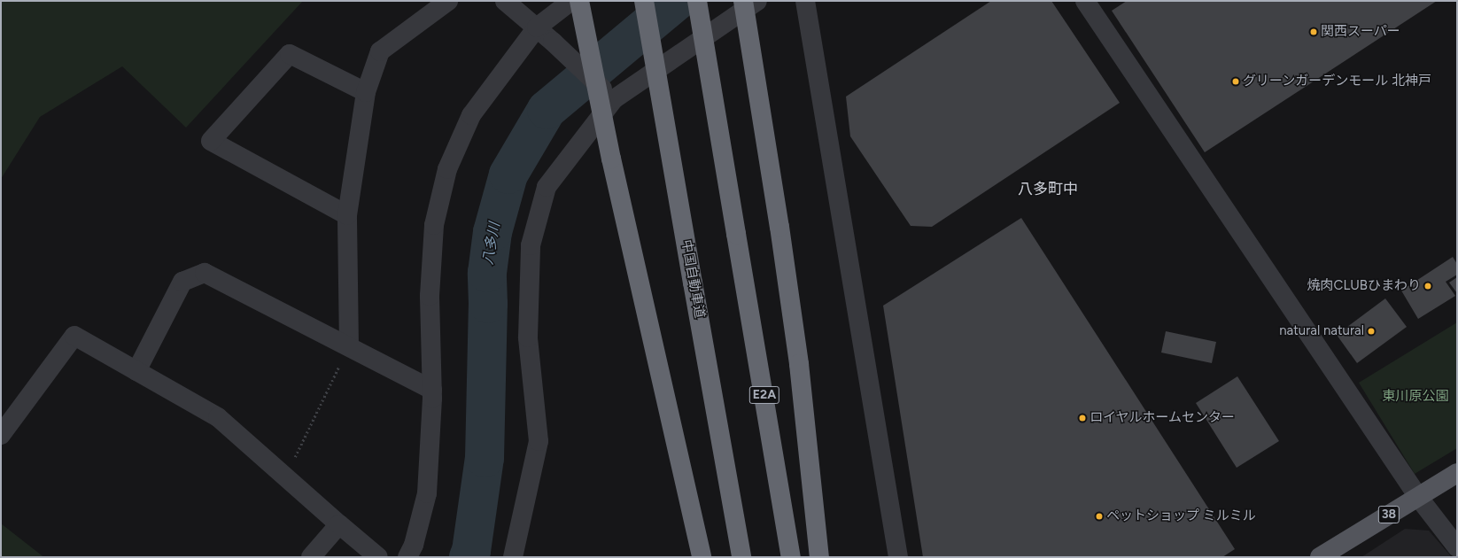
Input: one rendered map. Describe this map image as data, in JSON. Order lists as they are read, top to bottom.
{
  "streets": {
    "highway": ["中国自動車道", "E2A"],
    "main road": ["38"]
  },
  "districts": ["八多町中"],
  "water": ["八多川"],
  "parks": ["東川原公園"],
  "places": [
    "関西スーパー",
    "グリーンガーデンモール 北神戸",
    "焼肉CLUBひまわり",
    "natural natural",
    "ロイヤルホームセンター",
    "ペットショップ ミルミル"
  ]
}
